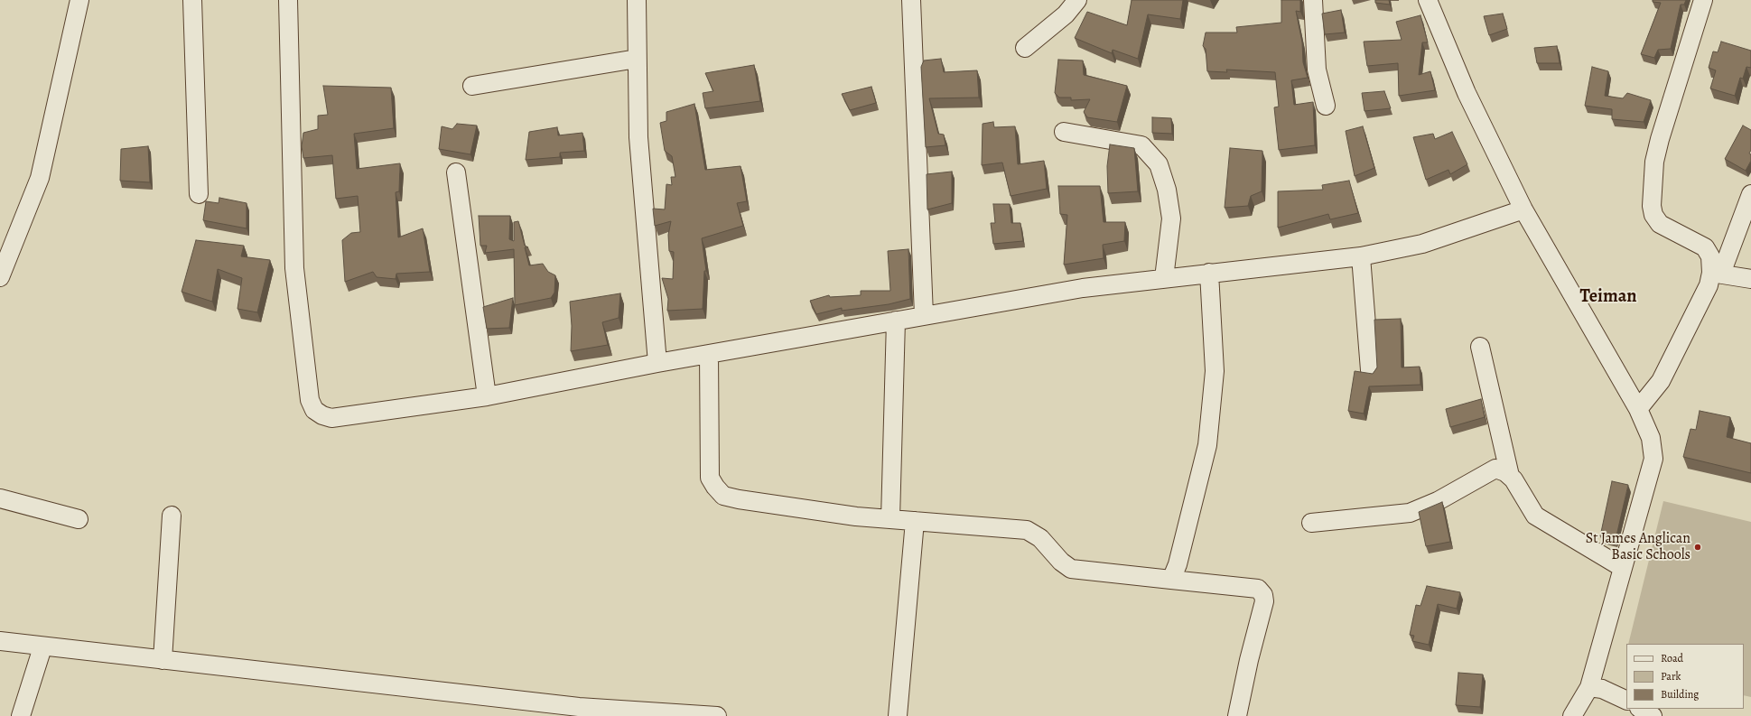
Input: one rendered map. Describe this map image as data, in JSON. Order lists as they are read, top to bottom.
{
  "districts": ["Teiman"],
  "places": ["St James Anglican Basic Schools"],
  "legend": ["Road", "Park", "Building"]
}
